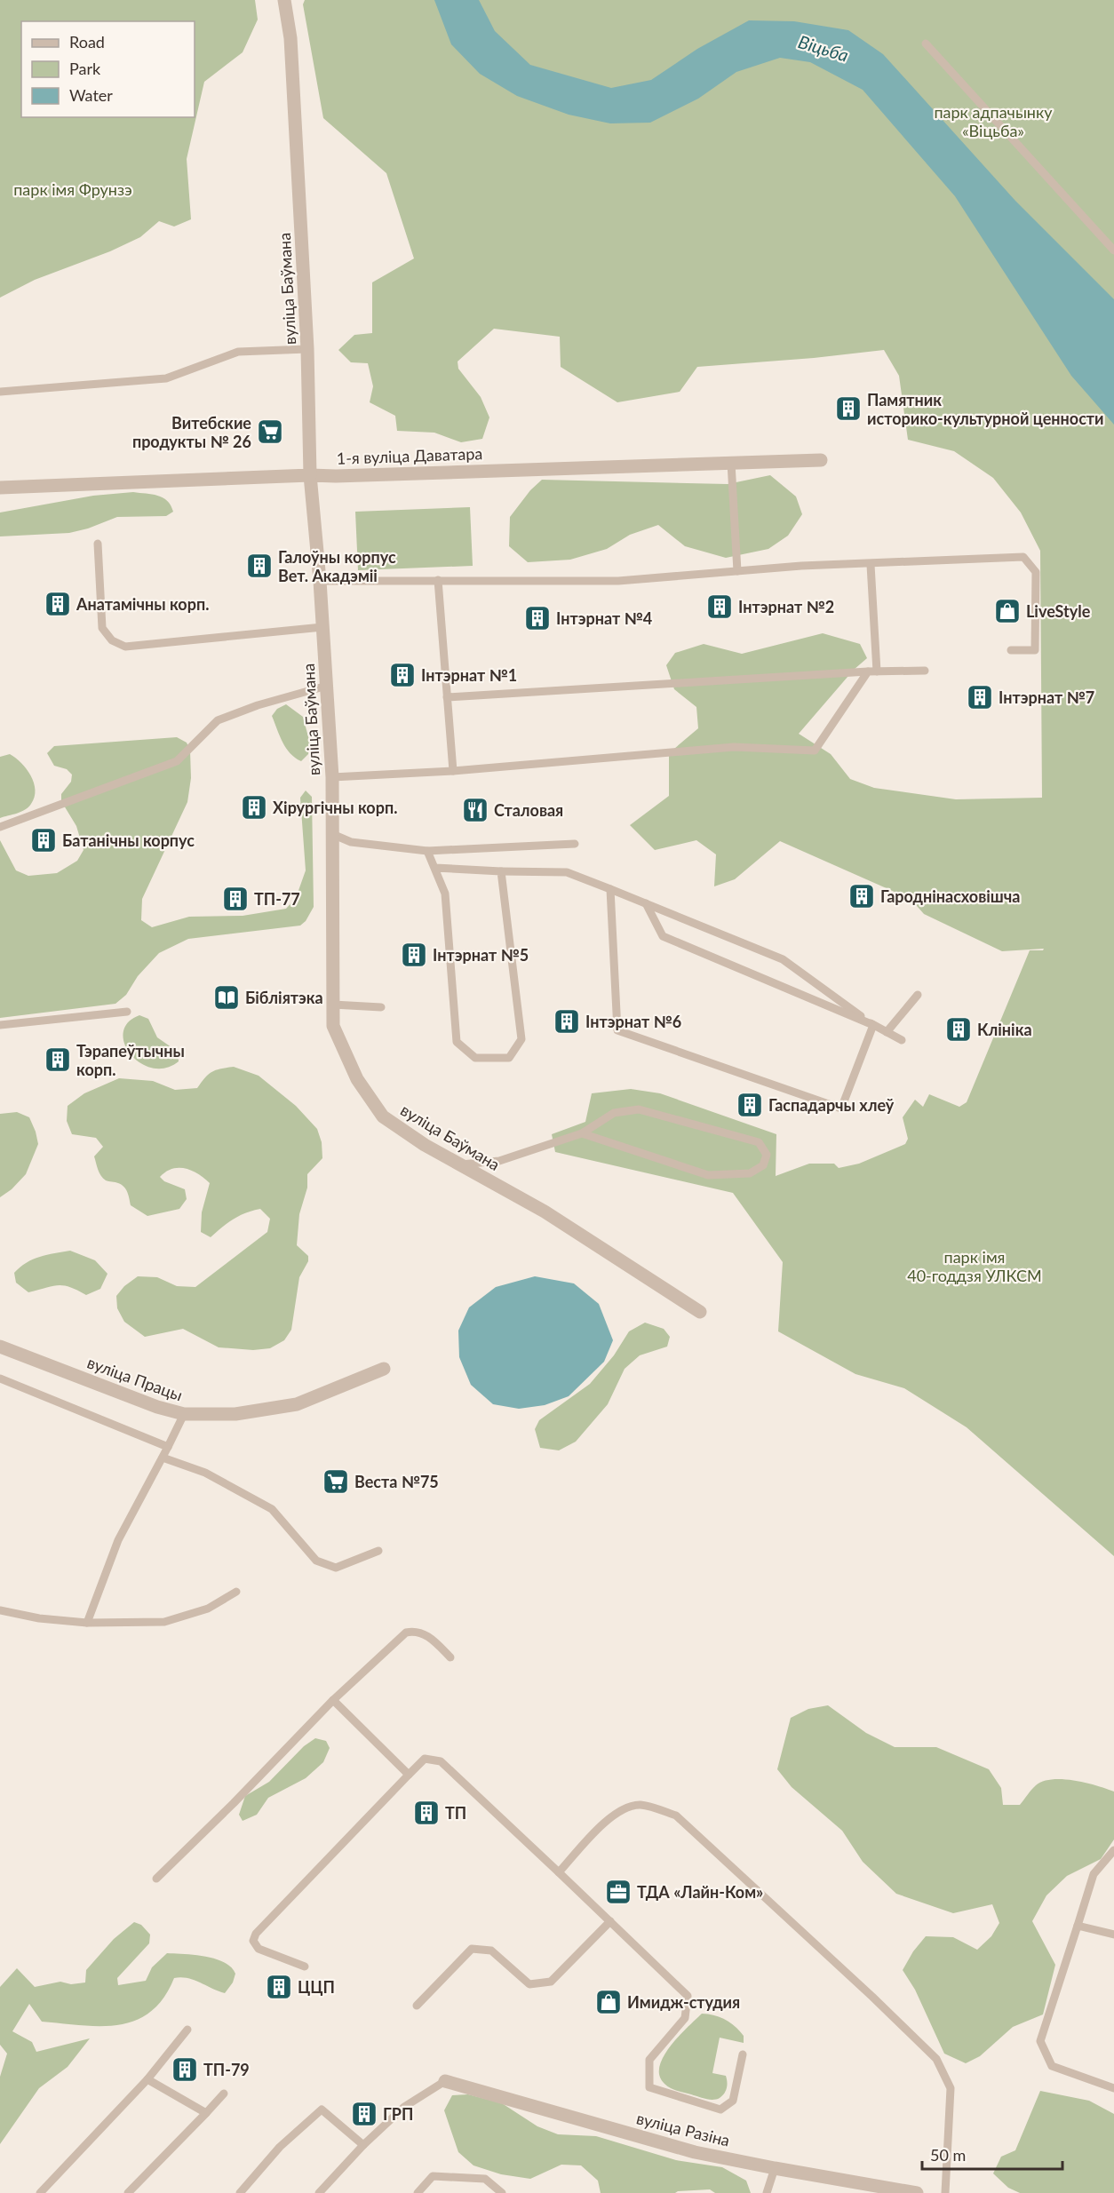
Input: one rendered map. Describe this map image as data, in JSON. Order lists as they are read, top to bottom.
{
  "streets": {
    "street": [
      "вуліца Баўмана",
      "1-я вуліца Даватара",
      "вуліца Працы",
      "вуліца Разіна"
    ]
  },
  "crossings": [
    ["вуліца Баўмана", "1-я вуліца Даватара"]
  ],
  "water": ["Віцьба"],
  "parks": ["парк адпачынку «Віцьба»", "парк імя Фрунзэ", "парк імя 40-годдзя УЛКСМ"],
  "places": {
    "building": [
      "Памятник историко-культурной ценности",
      "Галоўны корпус Вет. Акадэміі",
      "Анатамічны корп.",
      "Інтэрнат №2",
      "Інтэрнат №4",
      "Інтэрнат №1",
      "Інтэрнат №7",
      "Хірургічны корп.",
      "Батанічны корпус",
      "Гароднінасховішча",
      "ТП-77",
      "Інтэрнат №5",
      "Інтэрнат №6",
      "Клініка",
      "Тэрапеўтычны корп.",
      "Гаспадарчы хлеў",
      "ТП",
      "ЦЦП",
      "ТП-79",
      "ГРП"
    ],
    "supermarket": ["Витебские продукты № 26", "Веста №75"],
    "shop": ["LiveStyle", "Имидж-студия"],
    "restaurant": ["Сталовая"],
    "library": ["Бібліятэка"],
    "office": ["ТДА «Лайн-Ком»"]
  },
  "legend": ["Road", "Park", "Water"],
  "scale_bar": "50 m"
}
